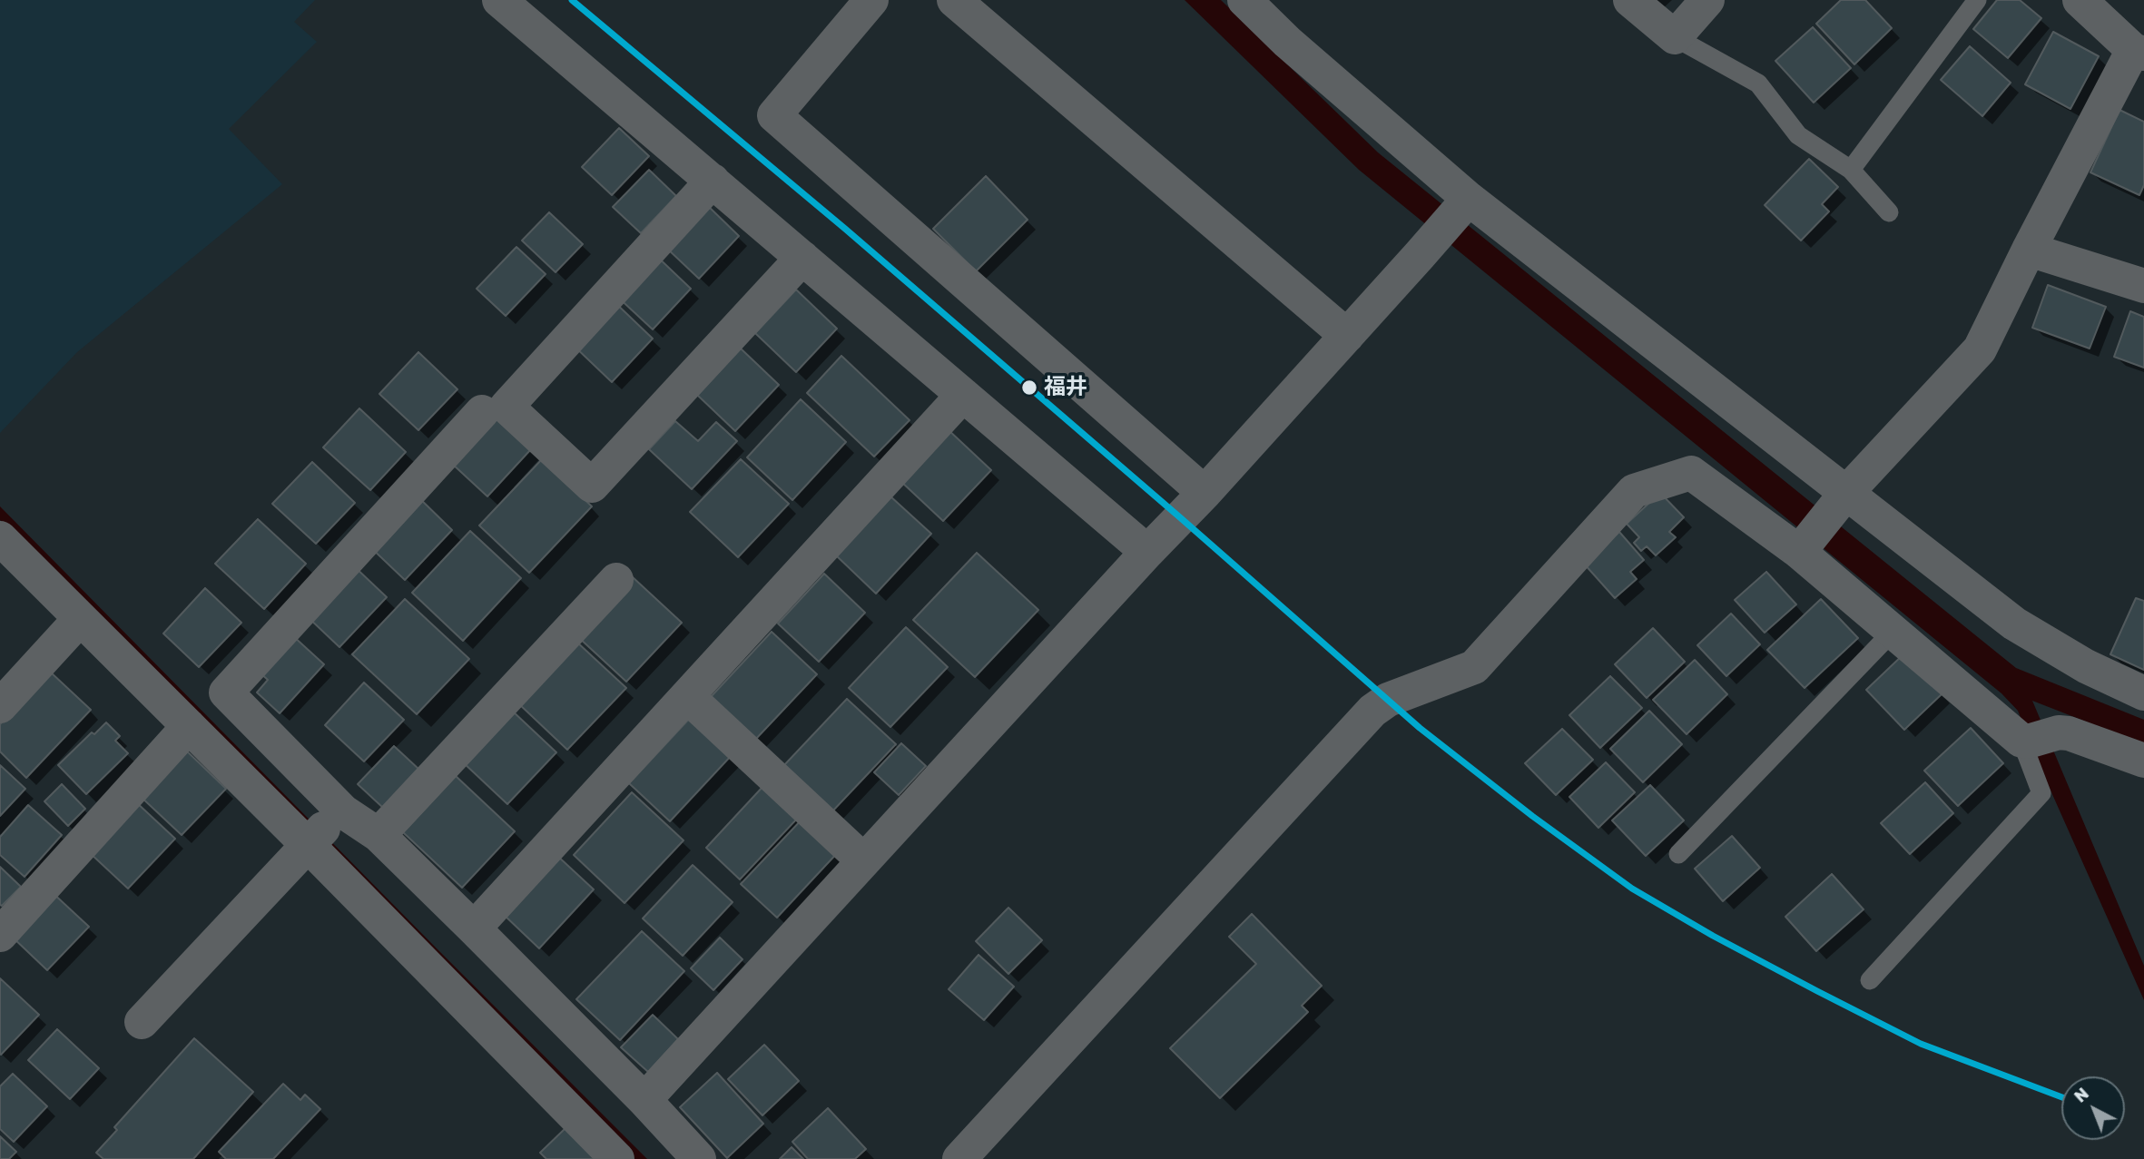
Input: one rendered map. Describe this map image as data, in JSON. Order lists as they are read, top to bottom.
{
  "places": ["福井"],
  "north": "top left"
}
